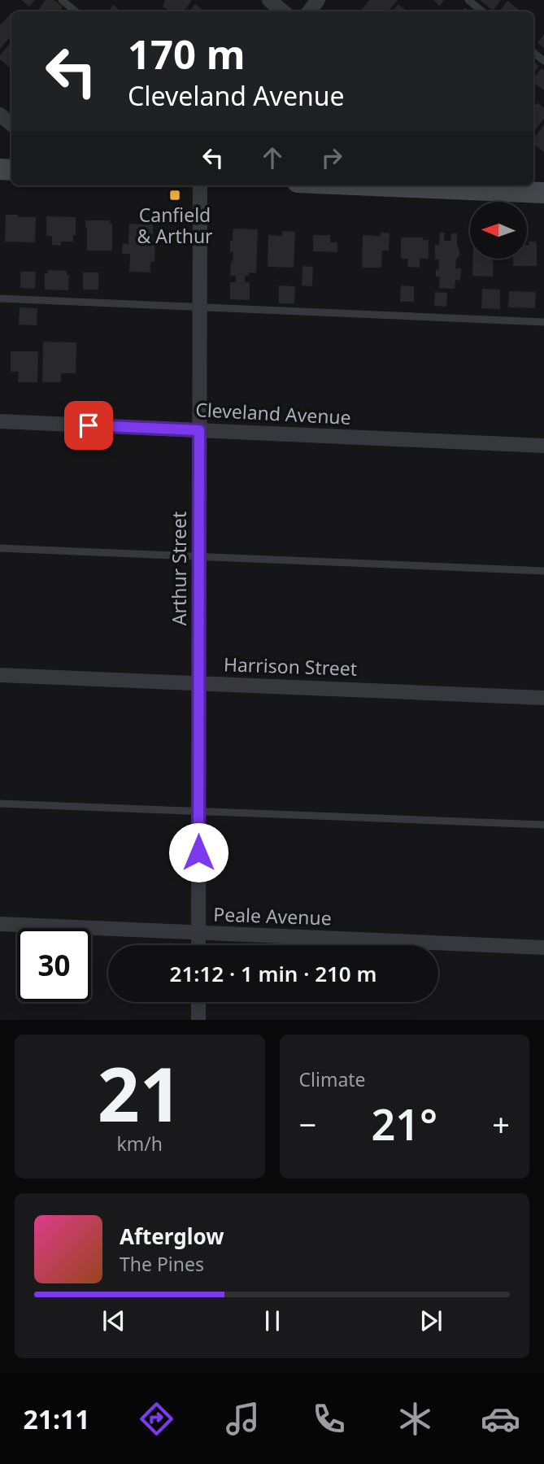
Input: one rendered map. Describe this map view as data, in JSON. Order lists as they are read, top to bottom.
{
  "streets": {
    "street": [
      "Cleveland Avenue",
      "Arthur Street",
      "Harrison Street",
      "Peale Avenue"
    ]
  },
  "crossings": [
    ["Cleveland Avenue", "Arthur Street"],
    ["Arthur Street", "Harrison Street"],
    ["Arthur Street", "Peale Avenue"]
  ],
  "places": {
    "transit": ["Canfield & Arthur"]
  },
  "north": "left",
  "page": {
    "turn": ["170 m", "Cleveland Avenue"],
    "limit": "30",
    "trip": "21:12 · 1 min · 210 m",
    "tile": [
      ["21", "km/h"],
      "Climate"
    ],
    "heat": ["−", "21°", "+"],
    "song": ["Afterglow", "The Pines"],
    "tabs": "21:11"
  }
}
